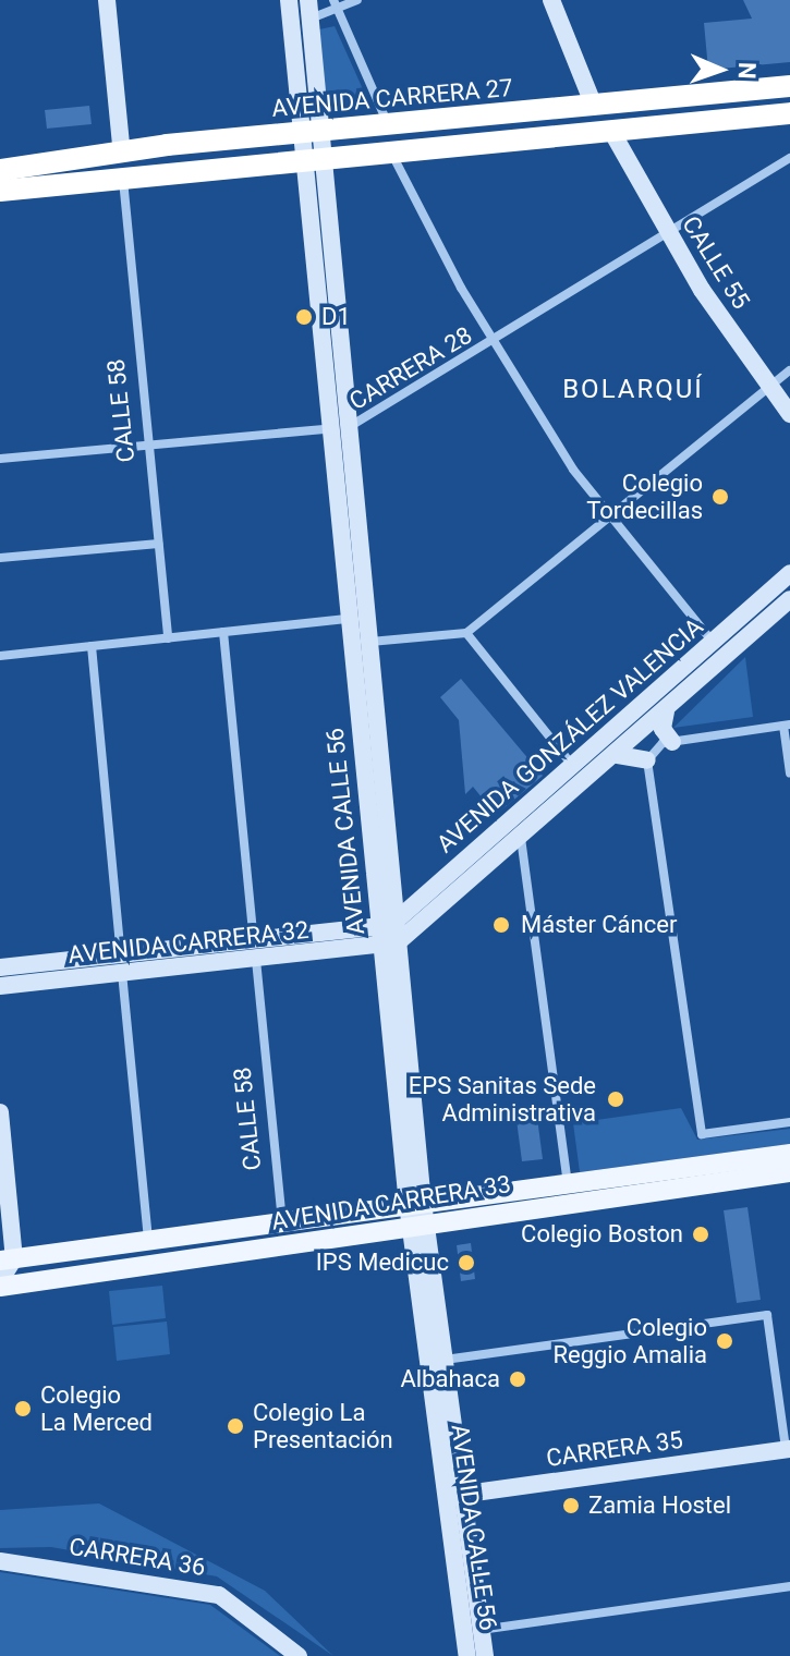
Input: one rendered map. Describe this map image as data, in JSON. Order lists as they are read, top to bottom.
{
  "streets": {
    "highway": ["AVENIDA CARRERA 27"],
    "main road": ["AVENIDA CARRERA 33"],
    "street": [
      "CALLE 55",
      "CARRERA 28",
      "CALLE 58",
      "AVENIDA GONZÁLEZ VALENCIA",
      "AVENIDA CALLE 56",
      "AVENIDA CARRERA 32",
      "CARRERA 35",
      "CARRERA 36"
    ]
  },
  "crossings": [
    ["AVENIDA CARRERA 27", "AVENIDA CALLE 56"],
    ["CALLE 55", "CARRERA 28"],
    ["CARRERA 28", "CALLE 58"],
    ["CARRERA 28", "AVENIDA CALLE 56"],
    ["CALLE 58", "AVENIDA CARRERA 32"],
    ["CALLE 58", "AVENIDA CARRERA 33"],
    ["AVENIDA GONZÁLEZ VALENCIA", "AVENIDA CALLE 56"],
    ["AVENIDA GONZÁLEZ VALENCIA", "AVENIDA CARRERA 32"],
    ["AVENIDA CALLE 56", "AVENIDA CARRERA 32"],
    ["AVENIDA CALLE 56", "AVENIDA CARRERA 33"],
    ["AVENIDA CALLE 56", "CARRERA 35"]
  ],
  "districts": ["BOLARQUÍ"],
  "places": [
    "D1",
    "Colegio Tordecillas",
    "Máster Cáncer",
    "EPS Sanitas Sede Administrativa",
    "Colegio Boston",
    "IPS Medicuc",
    "Colegio Reggio Amalia",
    "Albahaca",
    "Colegio La Merced",
    "Colegio La Presentación",
    "Zamia Hostel"
  ],
  "north": "right"
}
